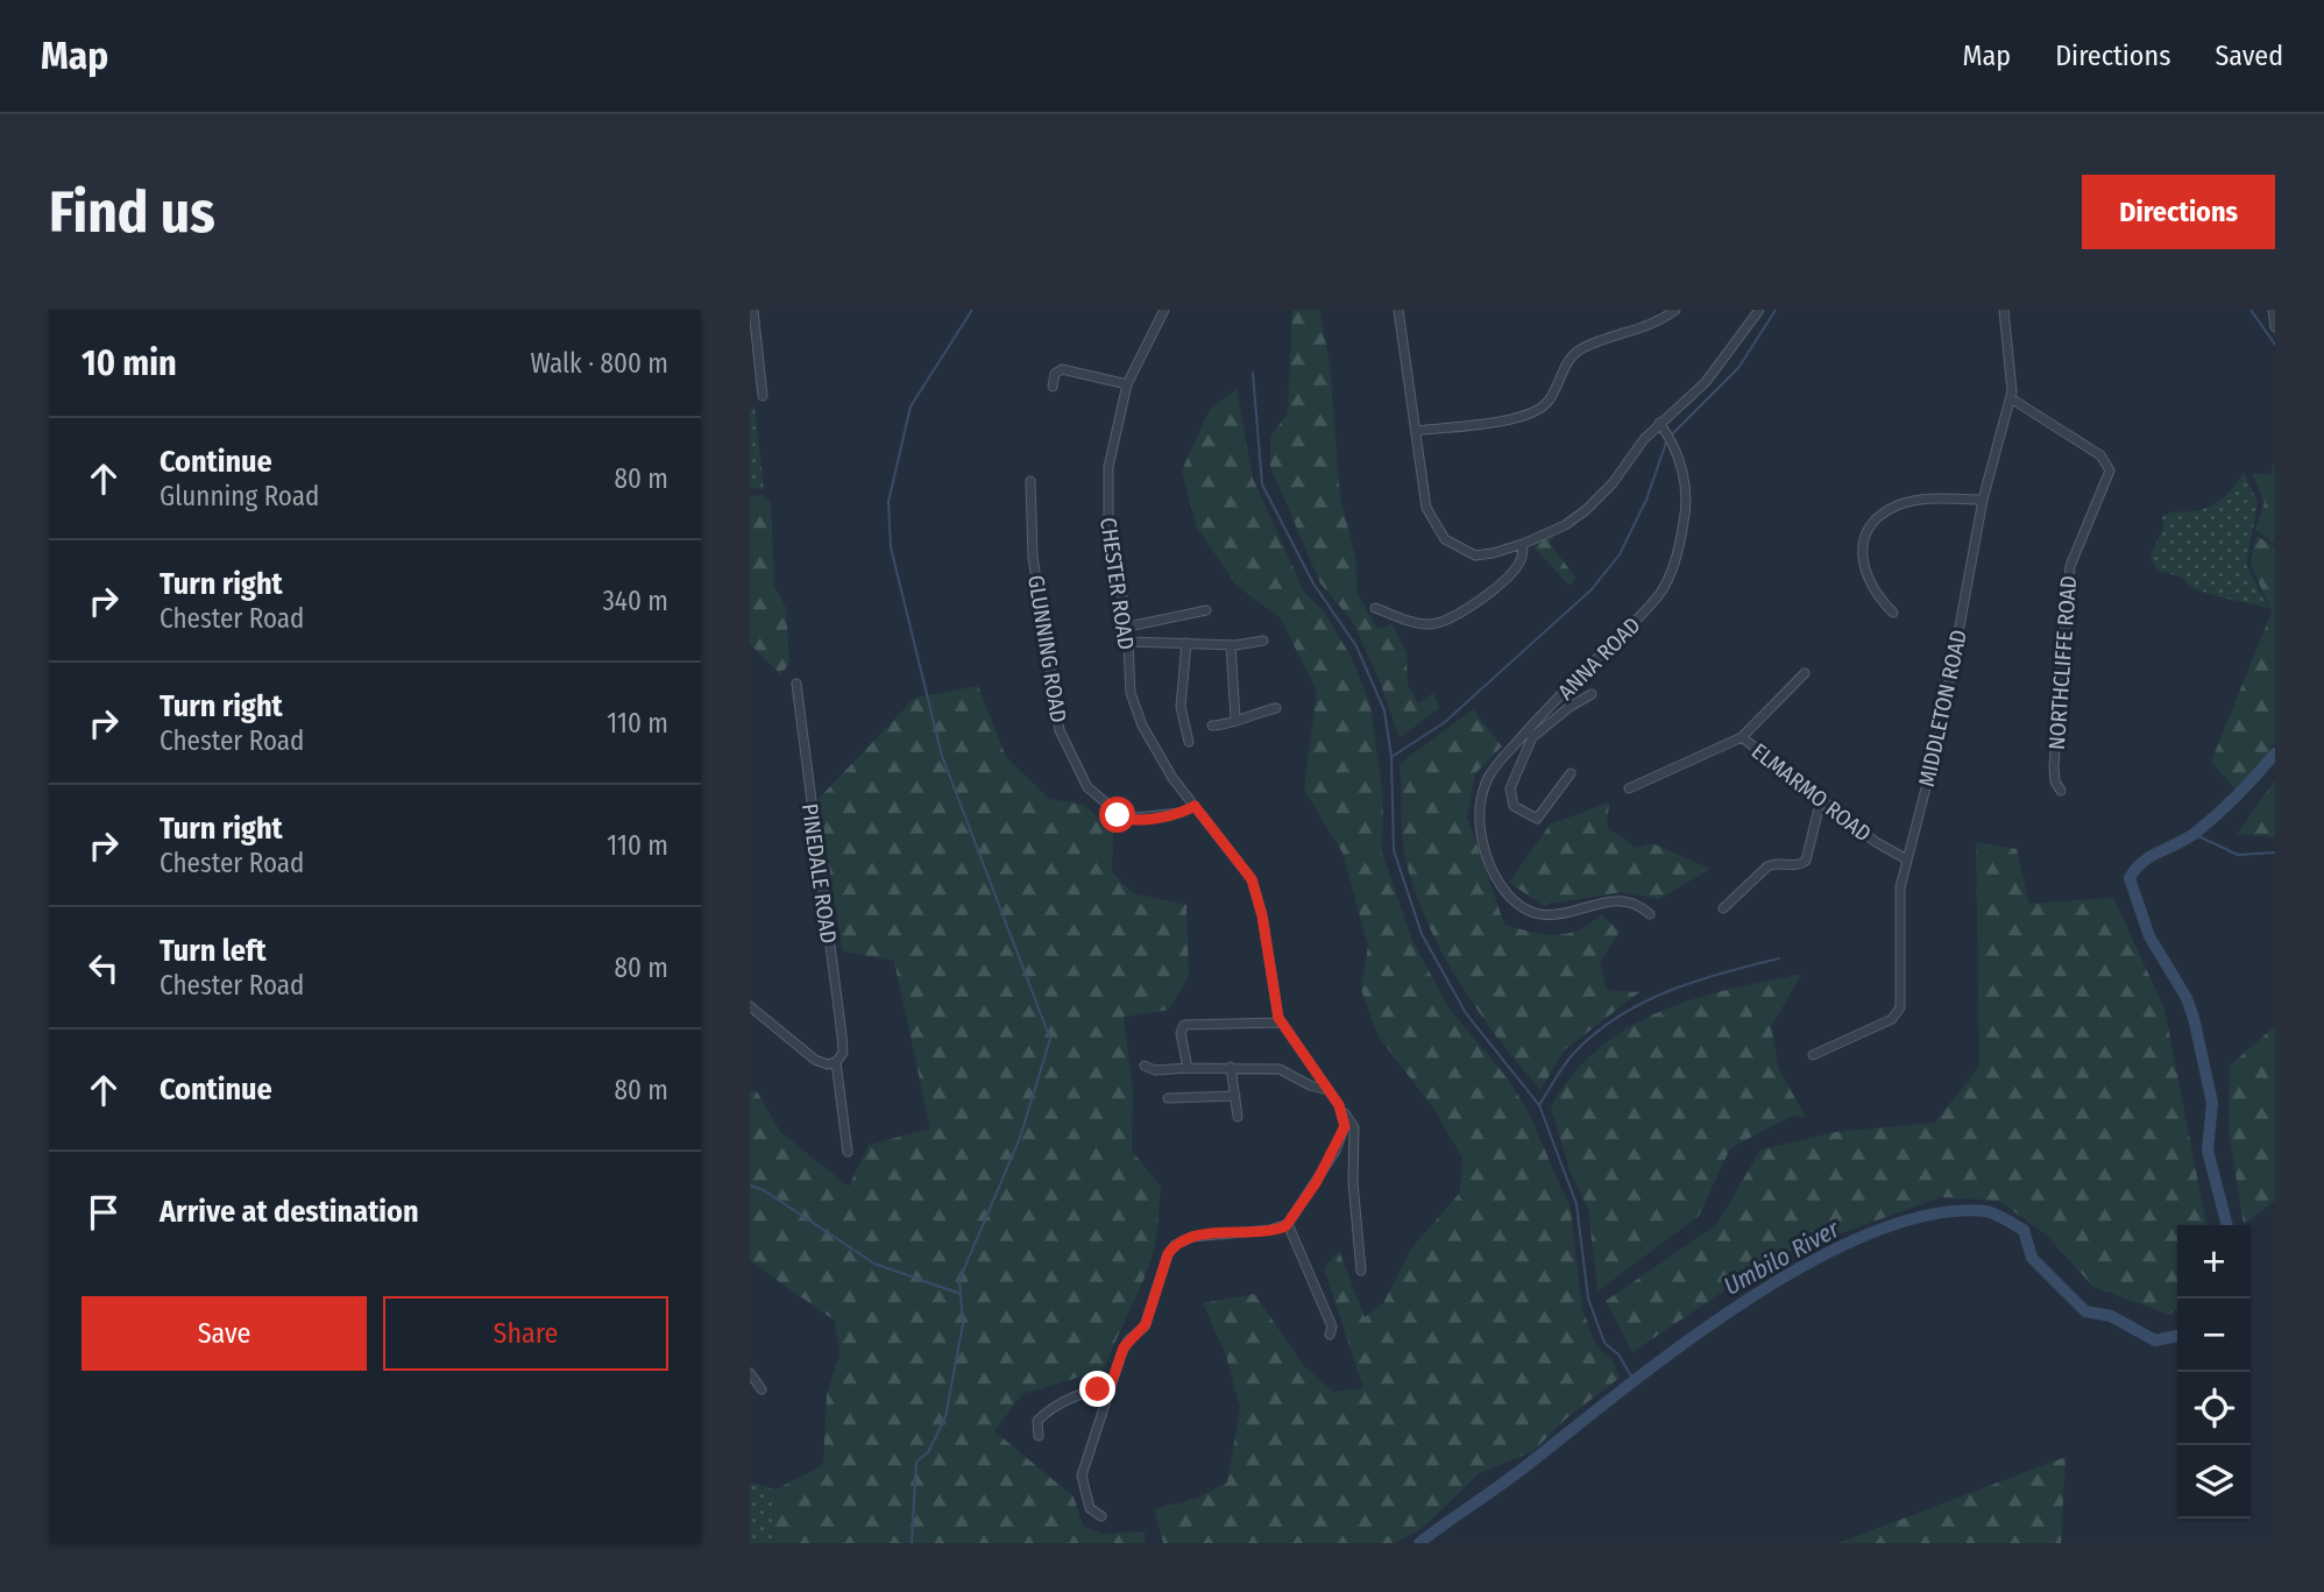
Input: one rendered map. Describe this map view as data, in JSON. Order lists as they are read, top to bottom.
{
  "streets": {
    "street": [
      "CHESTER ROAD",
      "GLUNNING ROAD",
      "ANNA ROAD",
      "NORTHCLIFFE ROAD",
      "MIDDLETON ROAD",
      "ELMARMO ROAD",
      "PINEDALE ROAD"
    ]
  },
  "crossings": [
    ["CHESTER ROAD", "GLUNNING ROAD"],
    ["NORTHCLIFFE ROAD", "MIDDLETON ROAD"],
    ["MIDDLETON ROAD", "ELMARMO ROAD"]
  ],
  "water": ["Umbilo River"],
  "page": {
    "header": "Map",
    "nav": ["Map", "Directions", "Saved"],
    "buttons": [
      "Directions",
      ["Save", "Share"]
    ],
    "title": "Find us",
    "heading": ["10 min", "Walk · 800 m"],
    "list": [
      ["Continue", "Glunning Road", "80 m"],
      ["Turn right", "Chester Road", "340 m"],
      ["Turn right", "Chester Road", "110 m"],
      ["Turn right", "Chester Road", "110 m"],
      ["Turn left", "Chester Road", "80 m"],
      ["Continue", "80 m"],
      "Arrive at destination"
    ],
    "map_buttons": ["+", "−"]
  }
}
